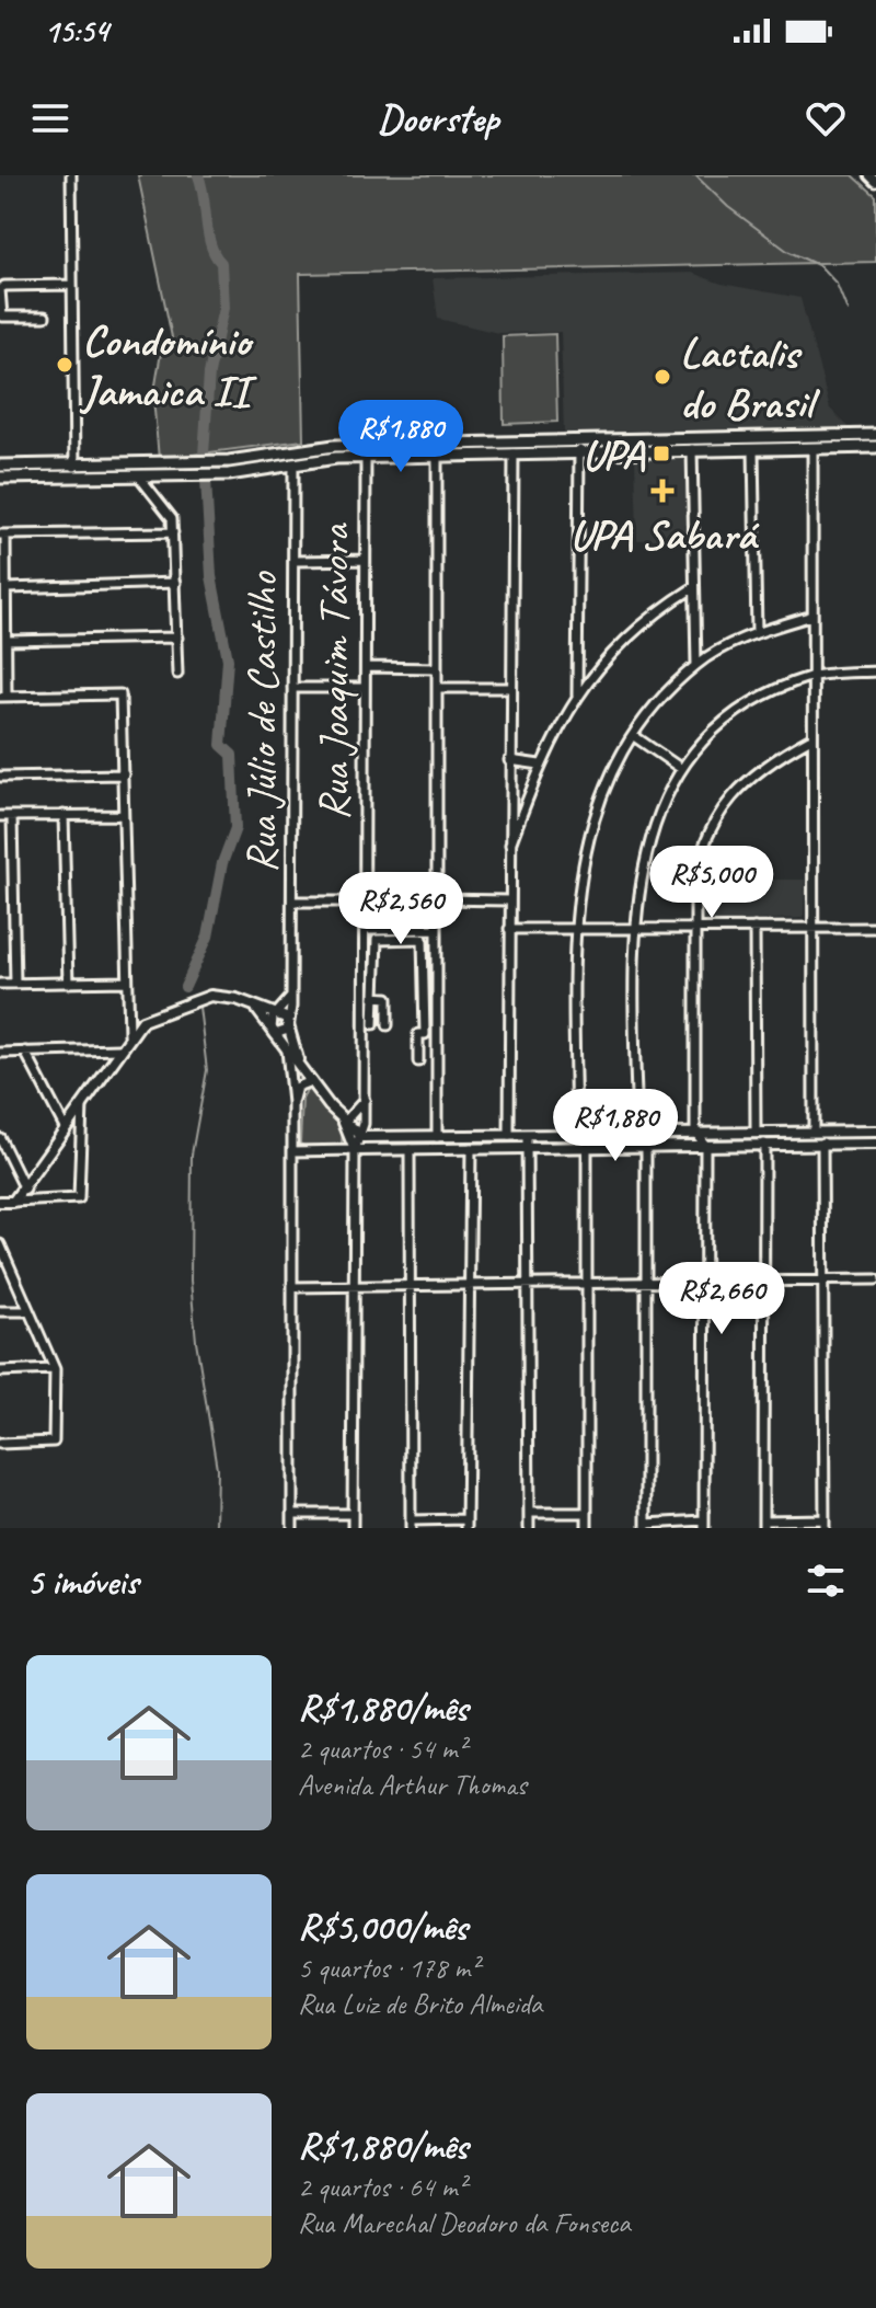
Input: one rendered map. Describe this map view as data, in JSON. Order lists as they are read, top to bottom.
{
  "streets": {
    "street": ["Rua Joaquim Távora", "Rua Júlio de Castilho"]
  },
  "places": {
    "other": ["Condomínio Jamaica II", "Lactalis do Brasil"],
    "transit": ["UPA"],
    "health": ["UPA Sabará"]
  },
  "page": {
    "status": "15:54",
    "header": "Doorstep",
    "price": [
      "R$1,880",
      "R$5,000",
      "R$2,560",
      "R$1,880",
      "R$2,660"
    ],
    "heading": "5 imóveis",
    "list": [
      {
        "name": "R$1,880/mês",
        "note": "2 quartos · 54 m² · Avenida Arthur Thomas"
      },
      {
        "name": "R$5,000/mês",
        "note": "5 quartos · 178 m² · Rua Luiz de Brito Almeida"
      },
      {
        "name": "R$1,880/mês",
        "note": "2 quartos · 64 m² · Rua Marechal Deodoro da Fonseca"
      }
    ]
  }
}
